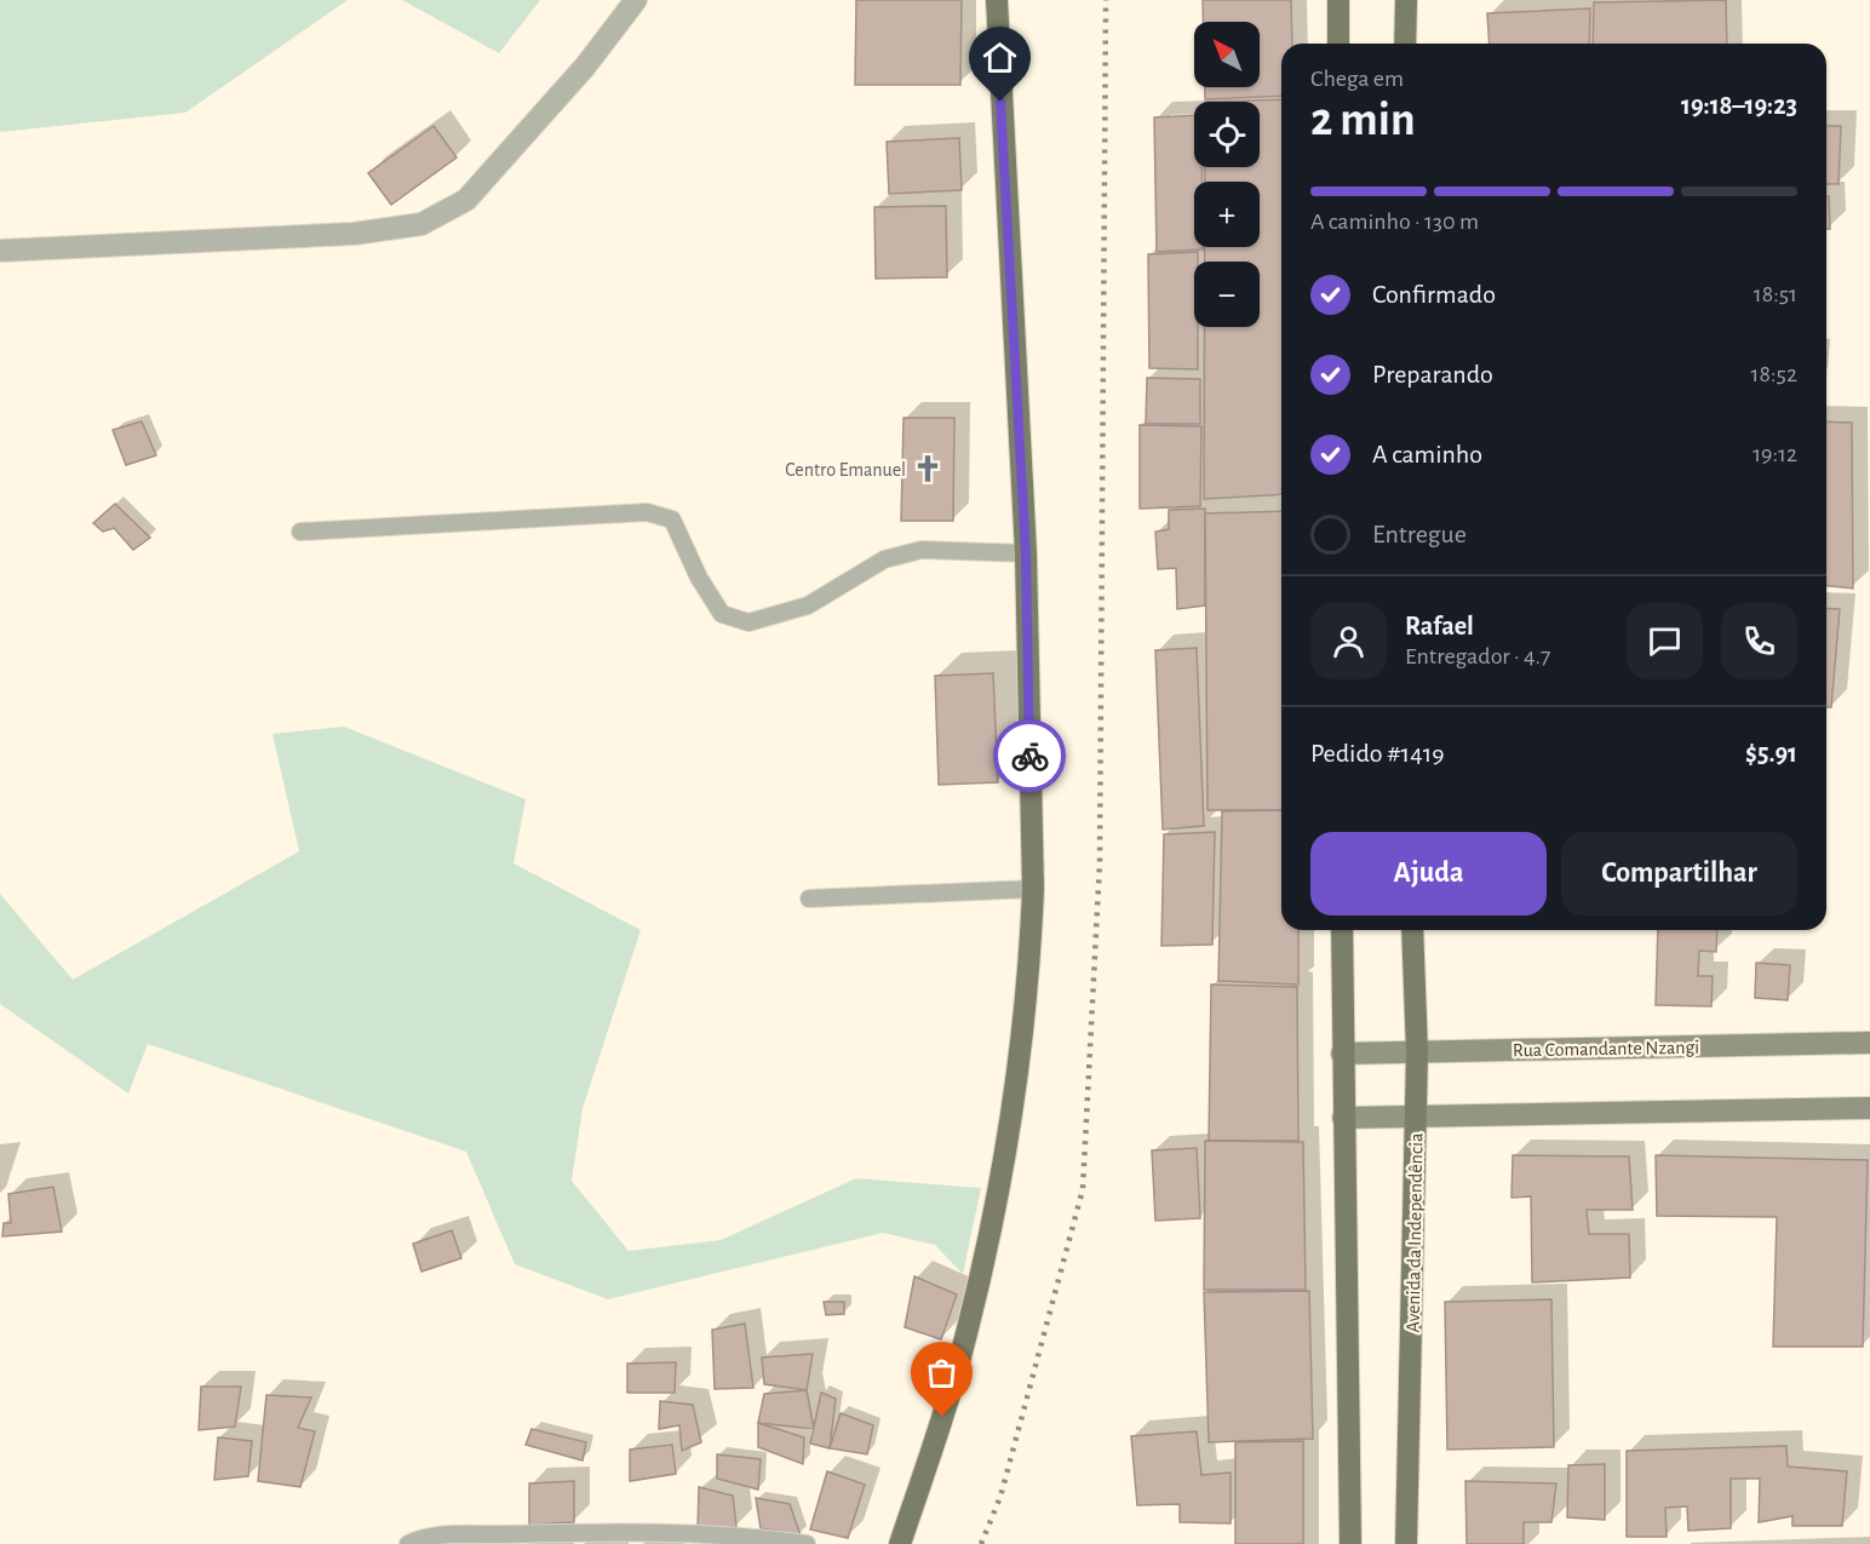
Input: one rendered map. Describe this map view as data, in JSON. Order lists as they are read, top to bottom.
{
  "streets": {
    "main road": ["Avenida da Independência"],
    "street": ["Rua Comandante Nzangi"]
  },
  "crossings": [
    ["Rua Comandante Nzangi", "Avenida da Independência"]
  ],
  "places": {
    "church": ["Centro Emanuel"]
  },
  "north": "top left",
  "page": {
    "map_buttons": ["+", "−"],
    "heading": ["2 min", "Chega em", "19:18–19:23"],
    "panel": [
      "Rafael",
      "Entregador · 4.7",
      "Pedido #1419",
      "$5.91"
    ],
    "bar": "A caminho · 130 m",
    "list": [
      ["Confirmado", "18:51"],
      ["Preparando", "18:52"],
      ["A caminho", "19:12"],
      "Entregue"
    ],
    "buttons": ["Ajuda", "Compartilhar"]
  }
}
